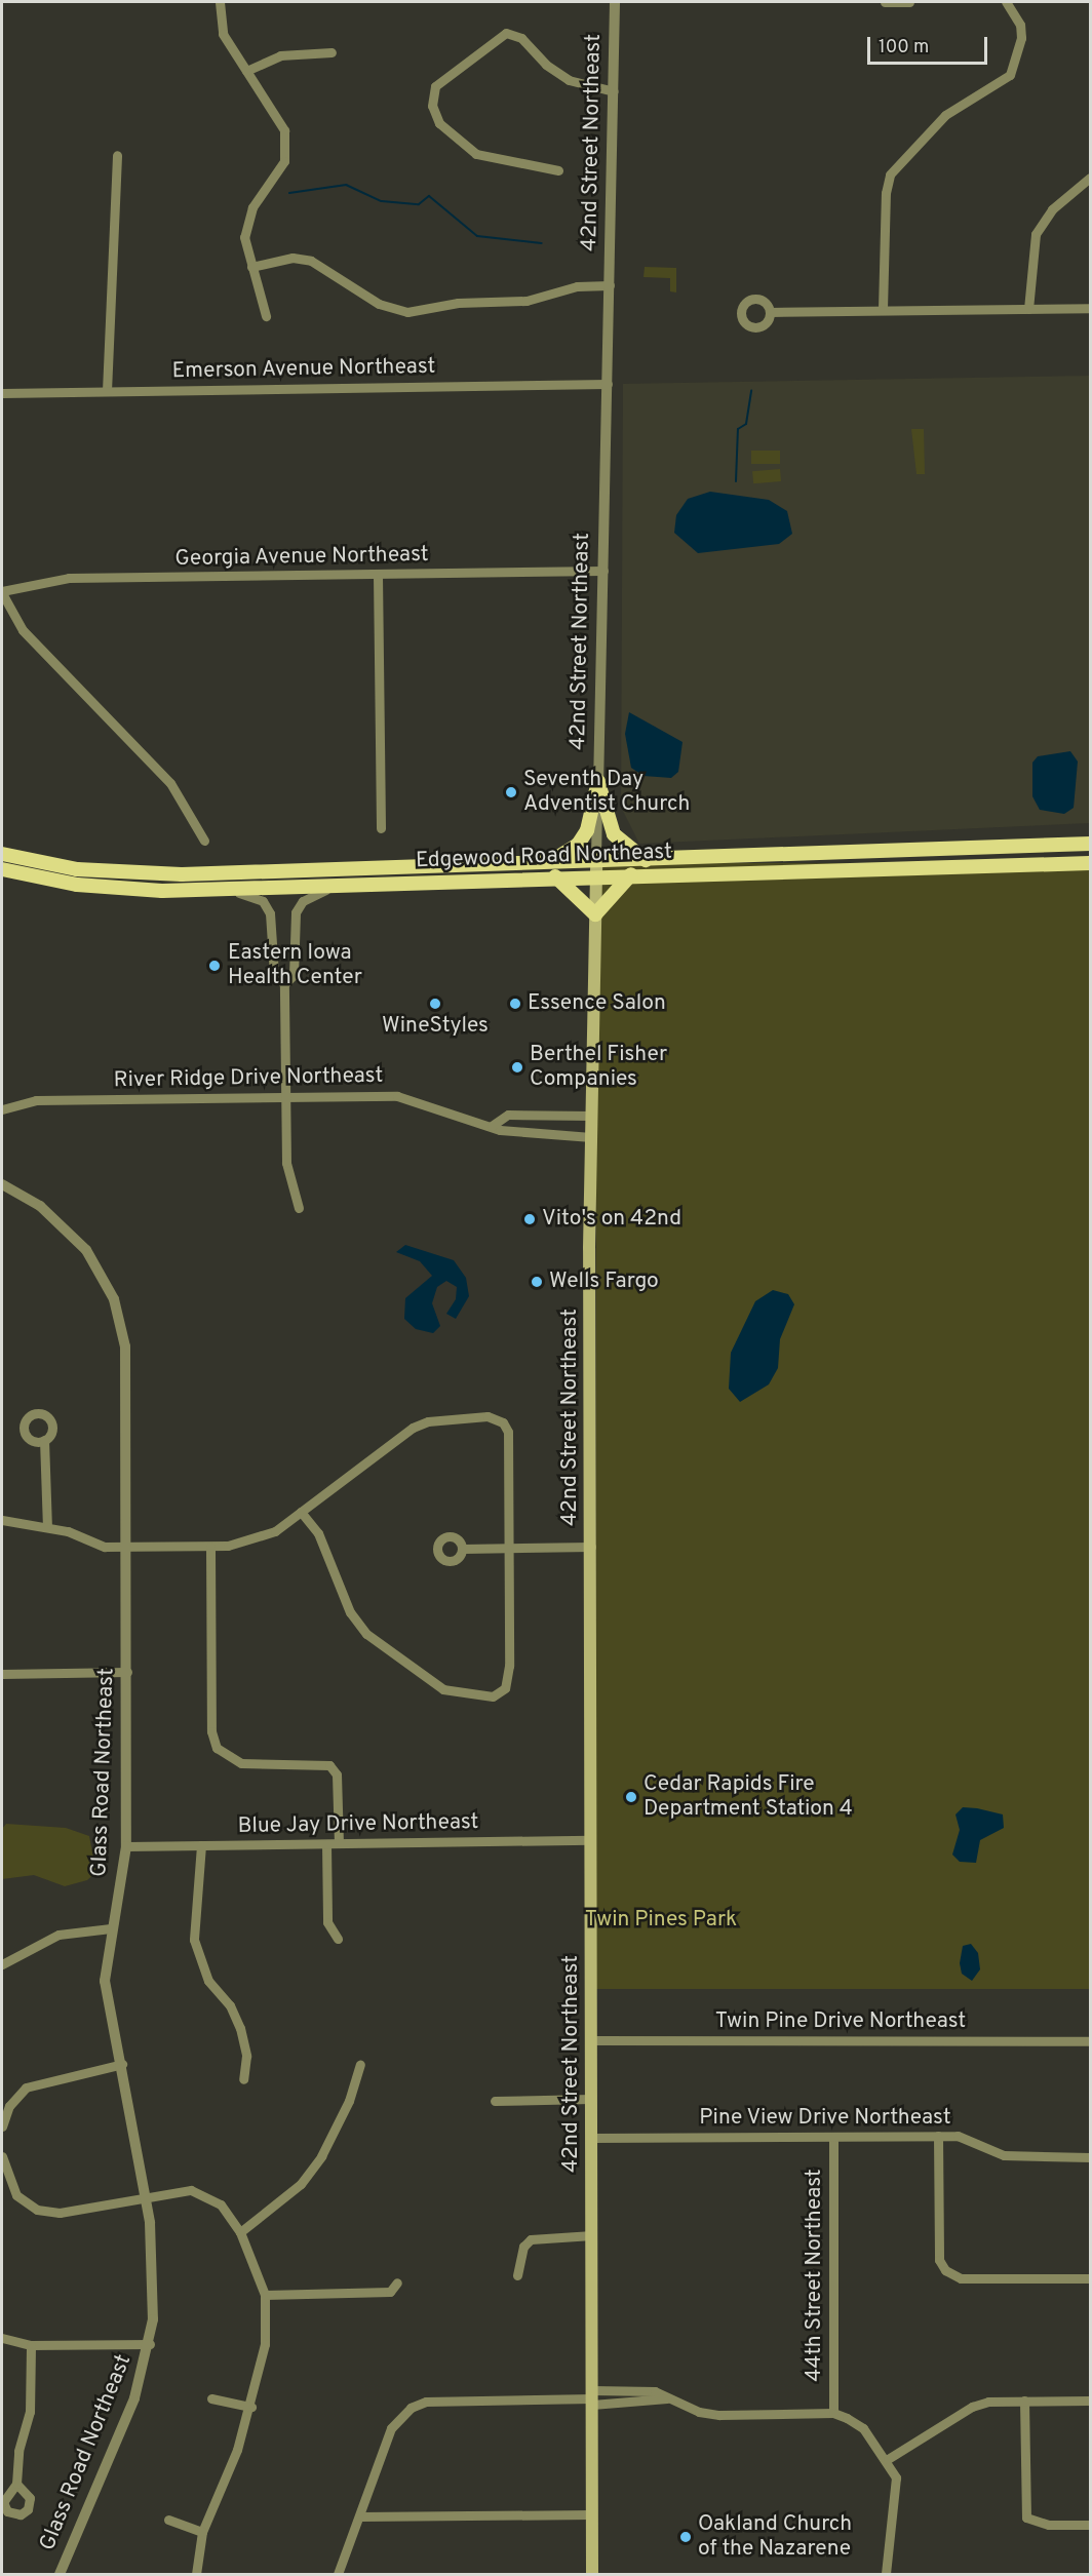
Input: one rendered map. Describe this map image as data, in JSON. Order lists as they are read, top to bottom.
{
  "streets": {
    "main road": ["42nd Street Northeast", "Edgewood Road Northeast"],
    "street": [
      "Emerson Avenue Northeast",
      "Georgia Avenue Northeast",
      "River Ridge Drive Northeast",
      "Glass Road Northeast",
      "Blue Jay Drive Northeast",
      "Twin Pine Drive Northeast",
      "Pine View Drive Northeast",
      "44th Street Northeast"
    ]
  },
  "crossings": [
    ["42nd Street Northeast", "Emerson Avenue Northeast"],
    ["42nd Street Northeast", "Georgia Avenue Northeast"],
    ["42nd Street Northeast", "Edgewood Road Northeast"],
    ["42nd Street Northeast", "River Ridge Drive Northeast"],
    ["42nd Street Northeast", "Blue Jay Drive Northeast"],
    ["42nd Street Northeast", "Twin Pine Drive Northeast"],
    ["42nd Street Northeast", "Pine View Drive Northeast"],
    ["Glass Road Northeast", "Blue Jay Drive Northeast"],
    ["Pine View Drive Northeast", "44th Street Northeast"]
  ],
  "parks": ["Twin Pines Park"],
  "places": [
    "Seventh Day Adventist Church",
    "Eastern Iowa Health Center",
    "WineStyles",
    "Essence Salon",
    "Berthel Fisher Companies",
    "Vito's on 42nd",
    "Wells Fargo",
    "Cedar Rapids Fire Department Station 4",
    "Oakland Church of the Nazarene"
  ],
  "scale_bar": "100 m"
}
